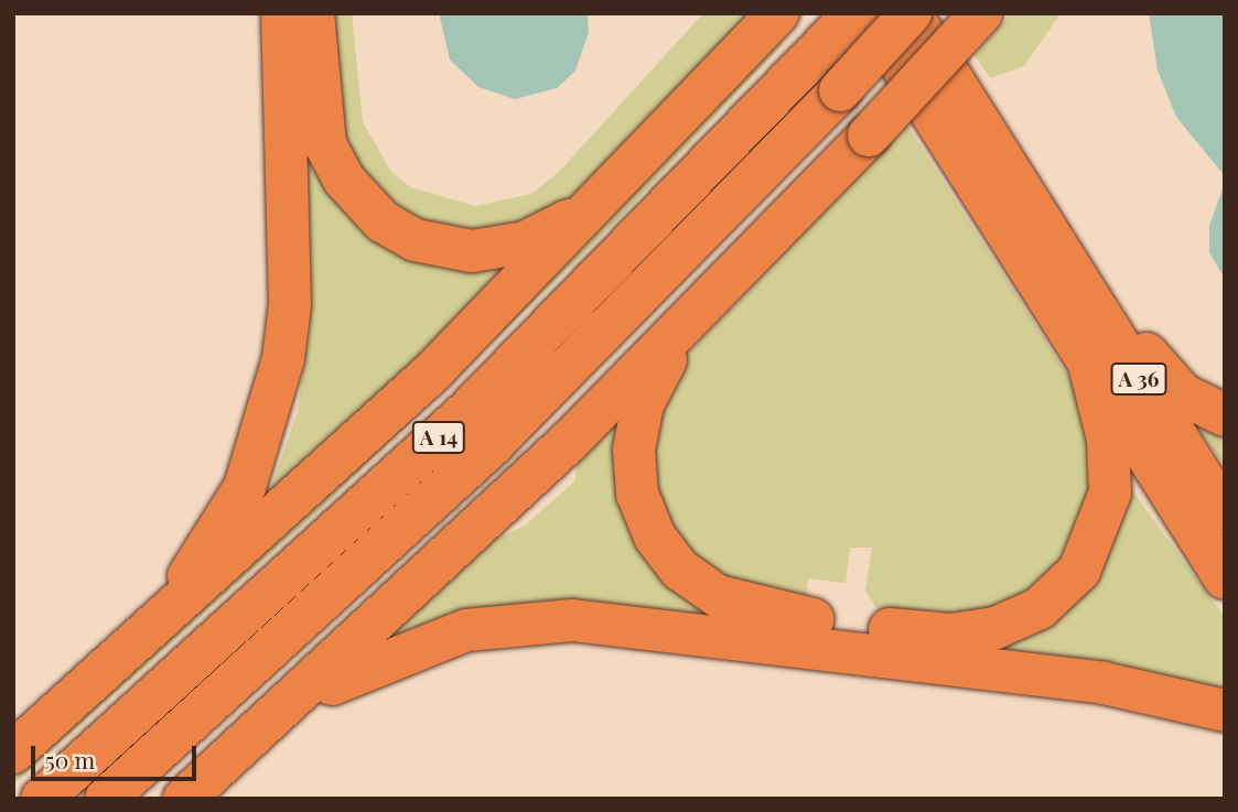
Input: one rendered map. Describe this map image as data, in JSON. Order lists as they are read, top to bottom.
{
  "streets": {
    "highway": ["A 36", "A 14"]
  },
  "crossings": [
    ["A 36", "A 14"]
  ],
  "scale_bar": "50 m"
}
